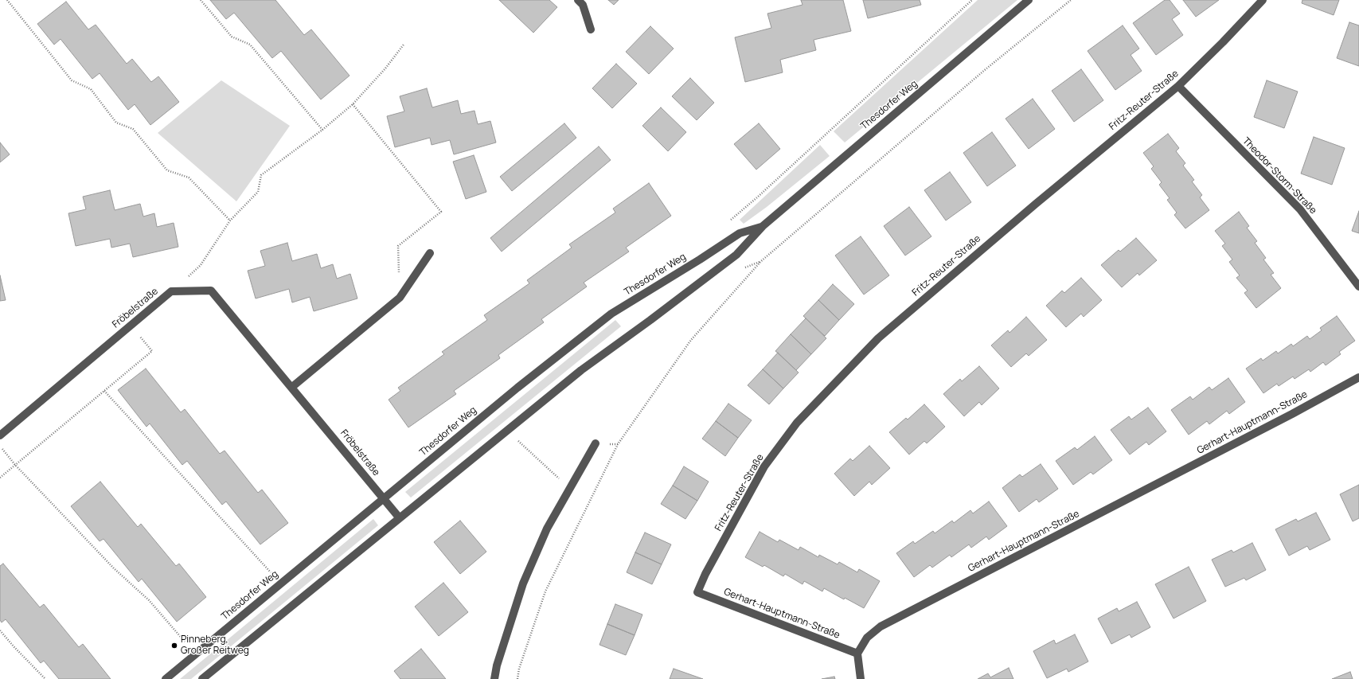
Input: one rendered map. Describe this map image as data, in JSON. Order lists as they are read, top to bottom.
{
  "streets": {
    "street": [
      "Fritz-Reuter-Straße",
      "Thesdorfer Weg",
      "Theodor-Storm-Straße",
      "Fröbelstraße",
      "Gerhart-Hauptmann-Straße"
    ]
  },
  "crossings": [
    ["Fritz-Reuter-Straße", "Theodor-Storm-Straße"],
    ["Fritz-Reuter-Straße", "Gerhart-Hauptmann-Straße"],
    ["Thesdorfer Weg", "Fröbelstraße"]
  ],
  "places": ["Pinneberg, Großer Reitweg"]
}
